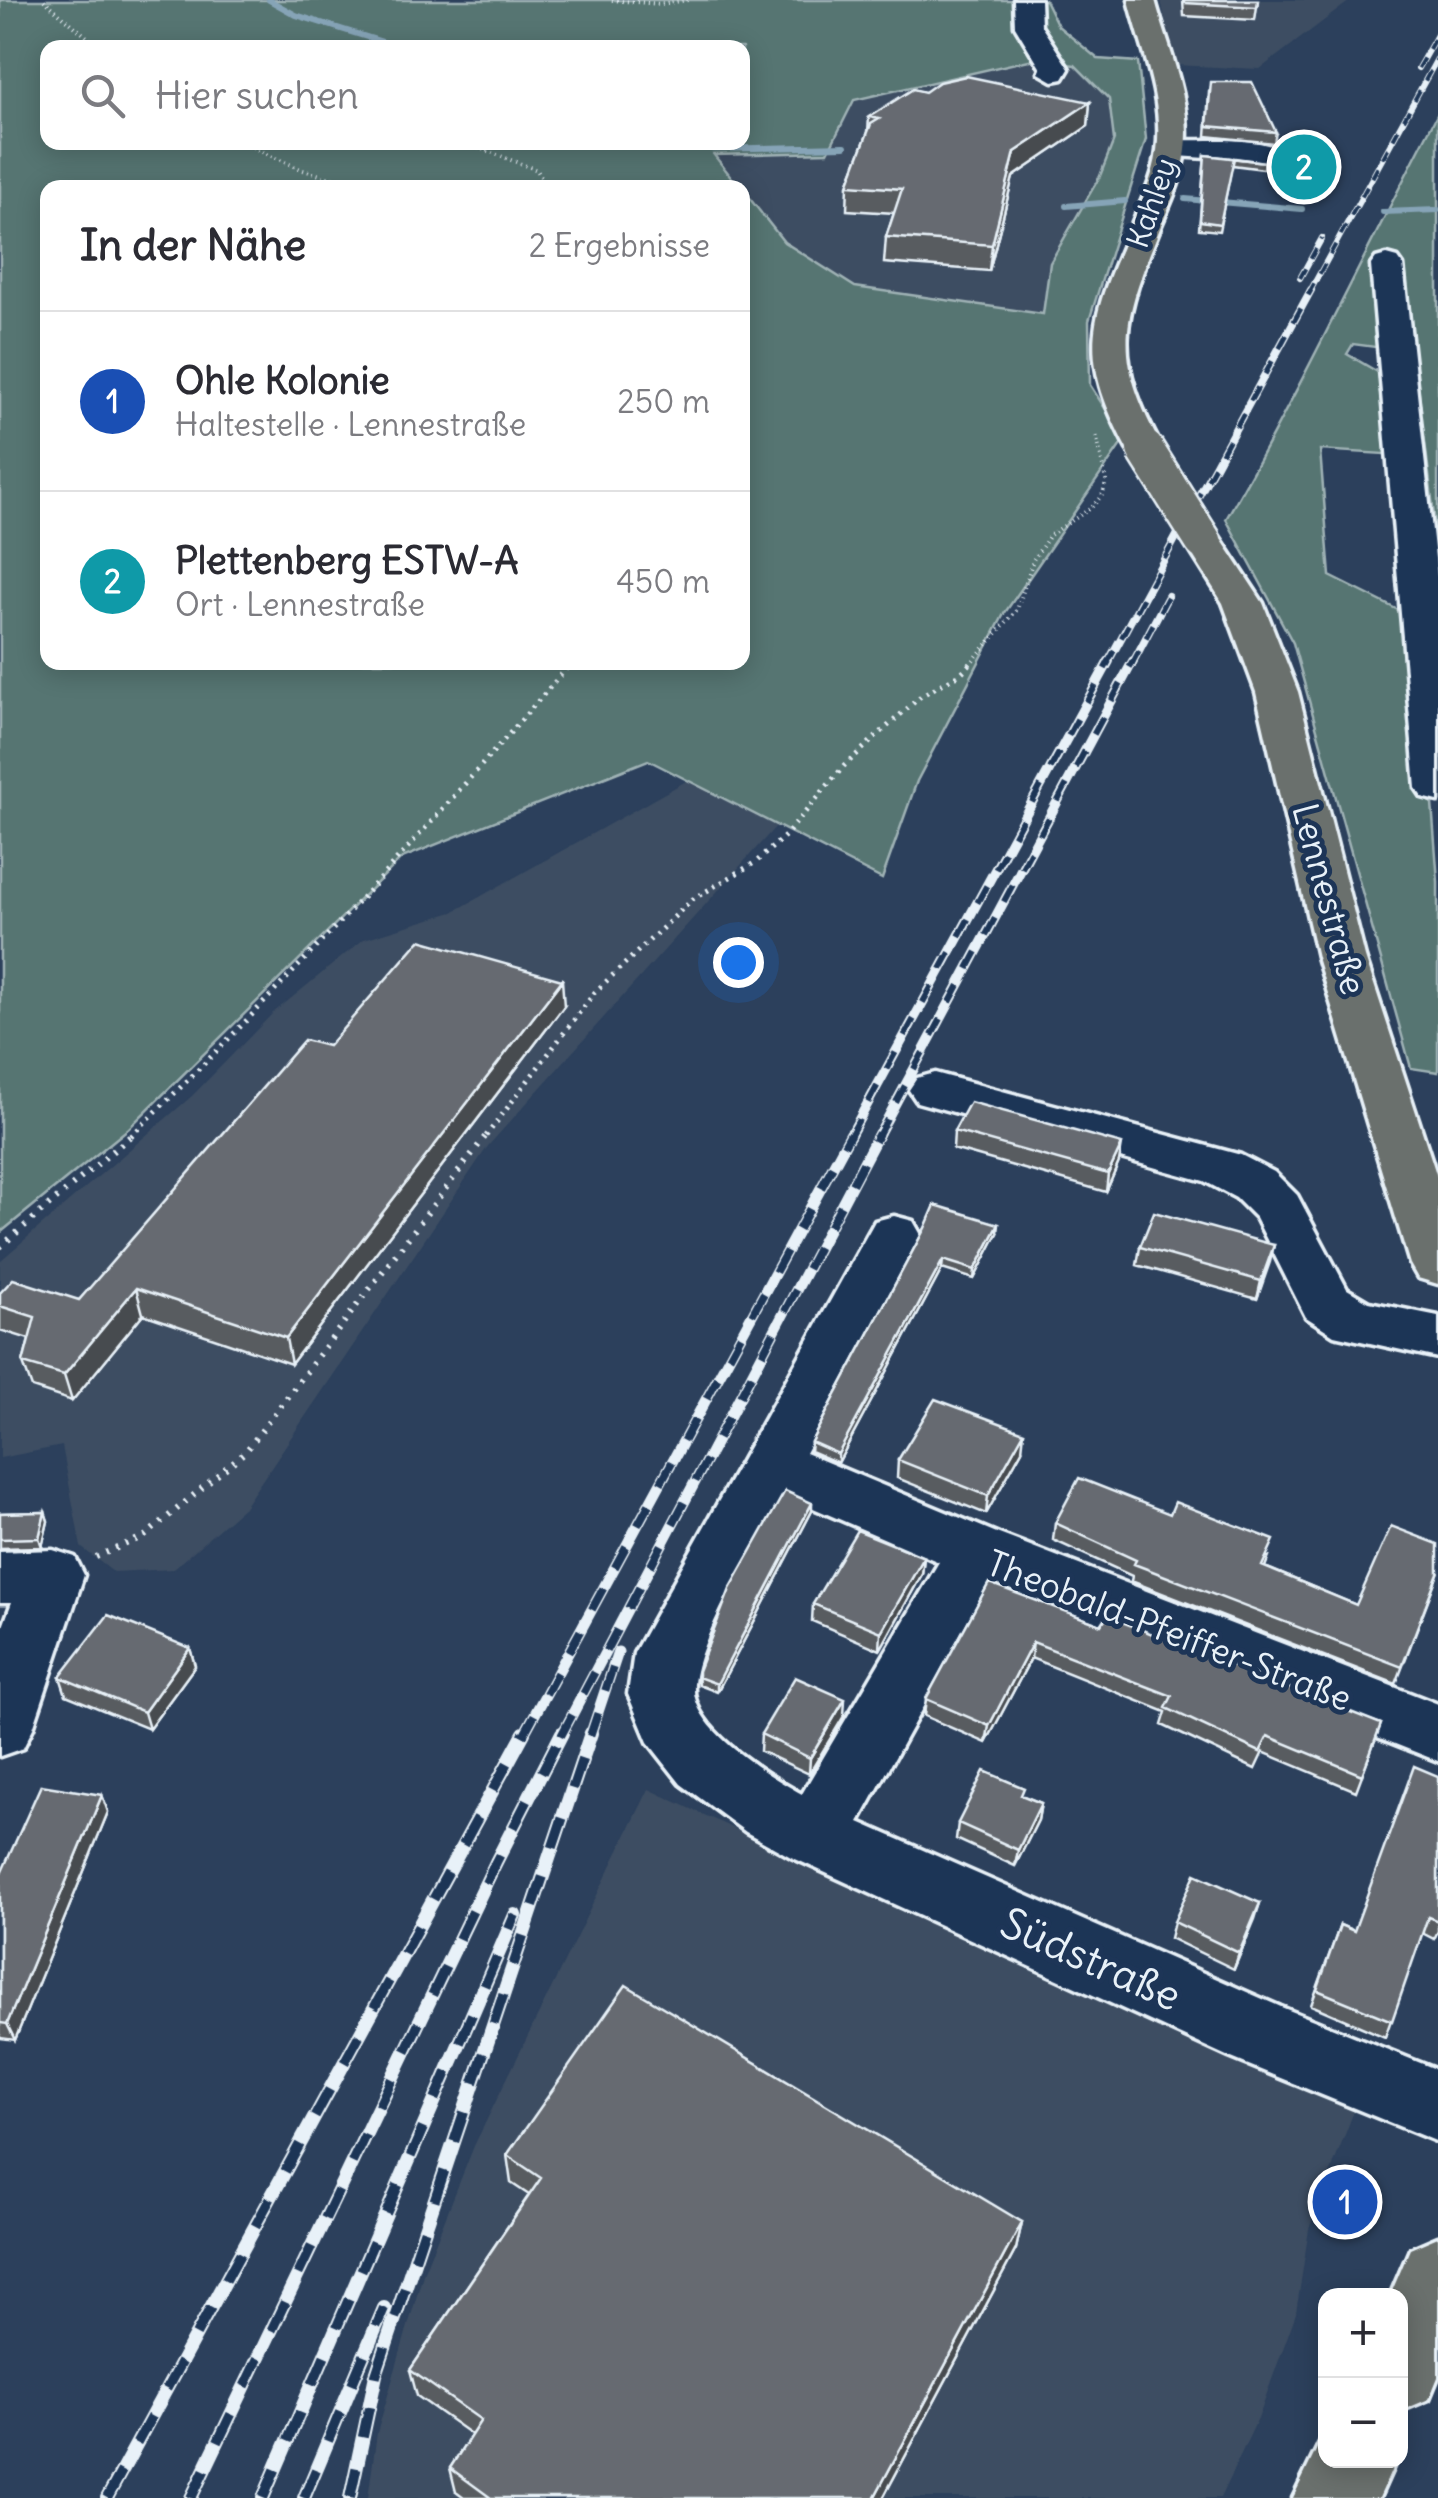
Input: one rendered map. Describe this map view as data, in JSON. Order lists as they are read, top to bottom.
{
  "streets": {
    "main road": ["Kahley", "Lennestraße"],
    "street": ["Theobald-Pfeiffer-Straße", "Südstraße"]
  },
  "crossings": [
    ["Kahley", "Lennestraße"],
    ["Theobald-Pfeiffer-Straße", "Südstraße"]
  ],
  "page": {
    "search": "Hier suchen",
    "pins": ["2", "1"],
    "heading": ["In der Nähe", "2 Ergebnisse"],
    "list": [
      {
        "mark": "1",
        "name": "Ohle Kolonie",
        "note": "Haltestelle · Lennestraße",
        "value": "250 m"
      },
      {
        "mark": "2",
        "name": "Plettenberg ESTW-A",
        "note": "Ort · Lennestraße",
        "value": "450 m"
      }
    ],
    "map_buttons": ["+", "−"]
  }
}
